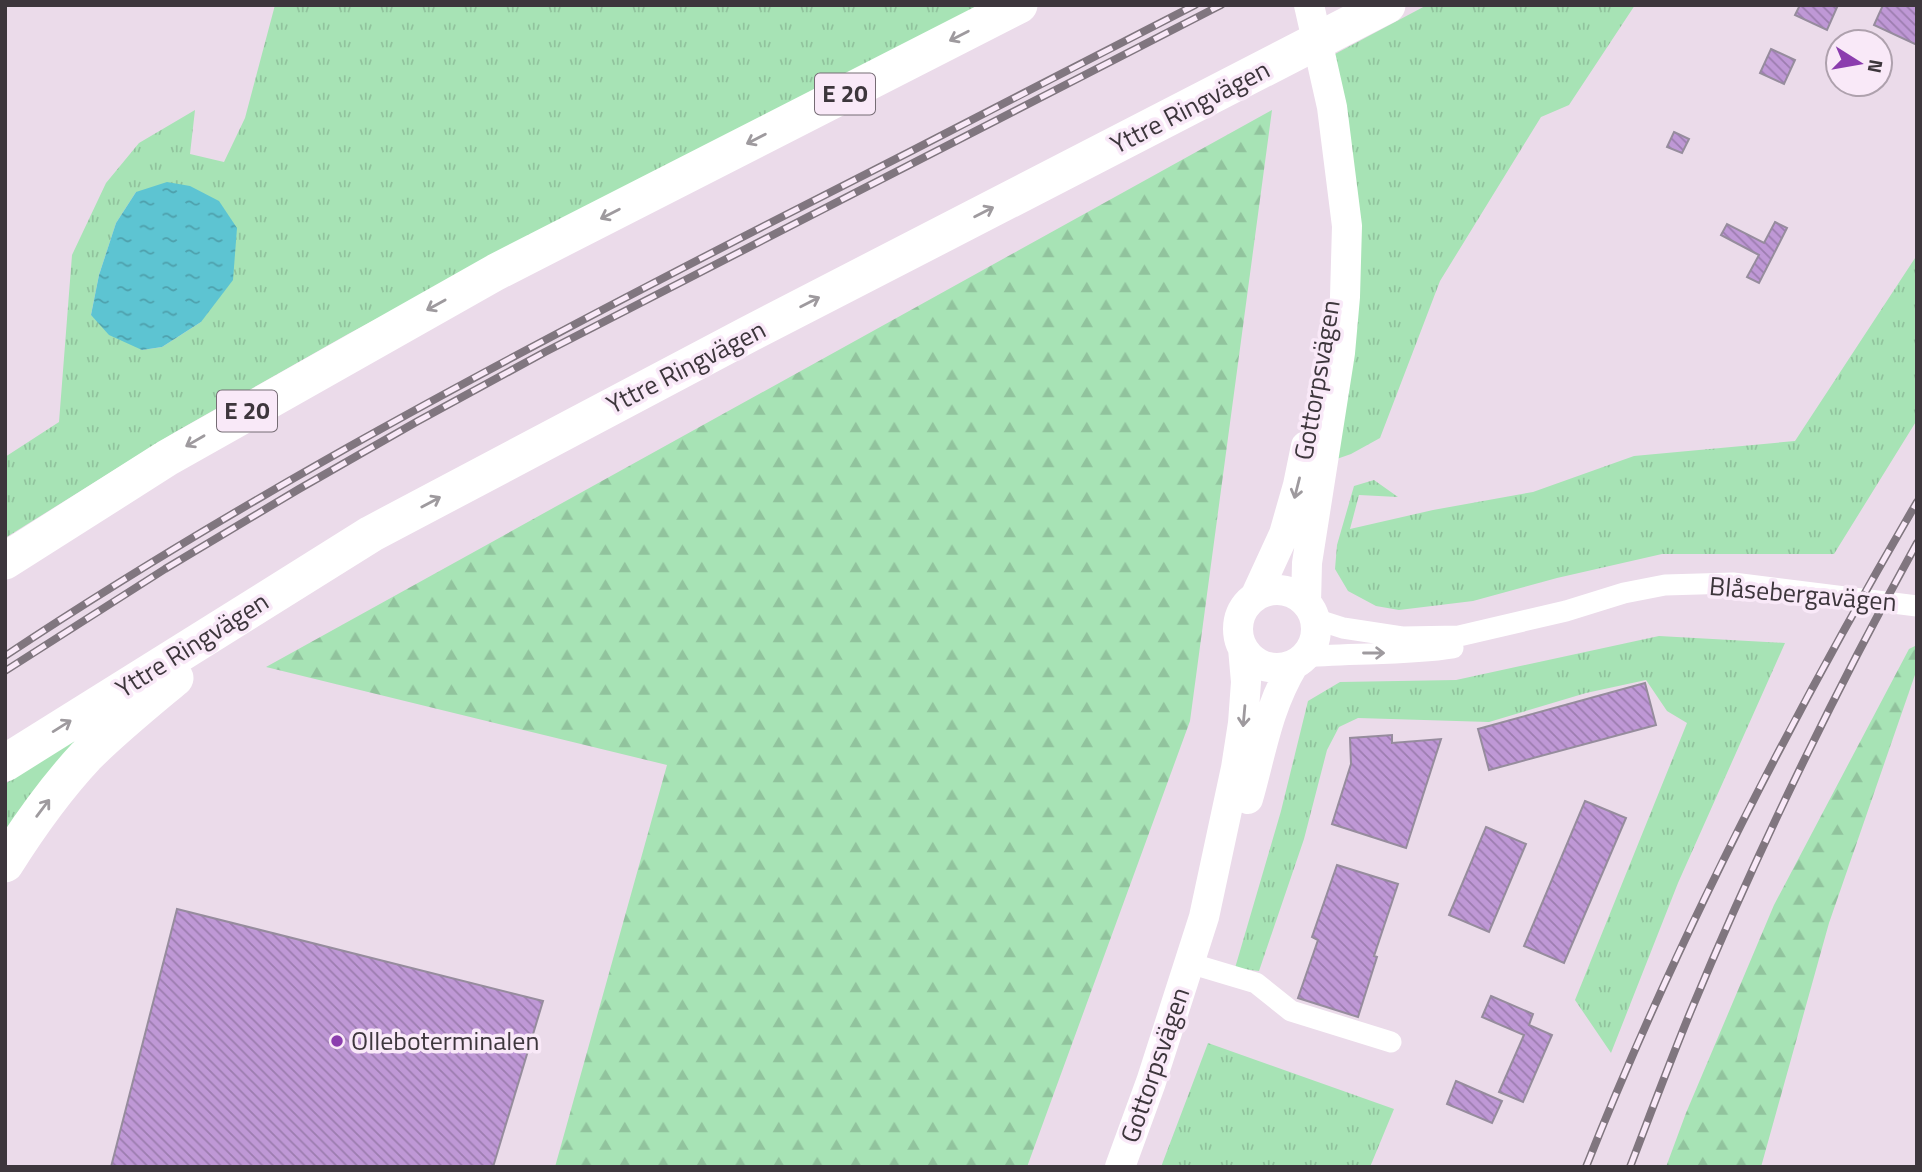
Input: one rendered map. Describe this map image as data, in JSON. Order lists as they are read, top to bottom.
{
  "streets": {
    "highway": ["E 20", "Yttre Ringvägen"],
    "street": ["Gottorpsvägen", "Blåsebergavägen"]
  },
  "crossings": [
    ["Gottorpsvägen", "Blåsebergavägen"]
  ],
  "places": ["Olleboterminalen"],
  "north": "right"
}
